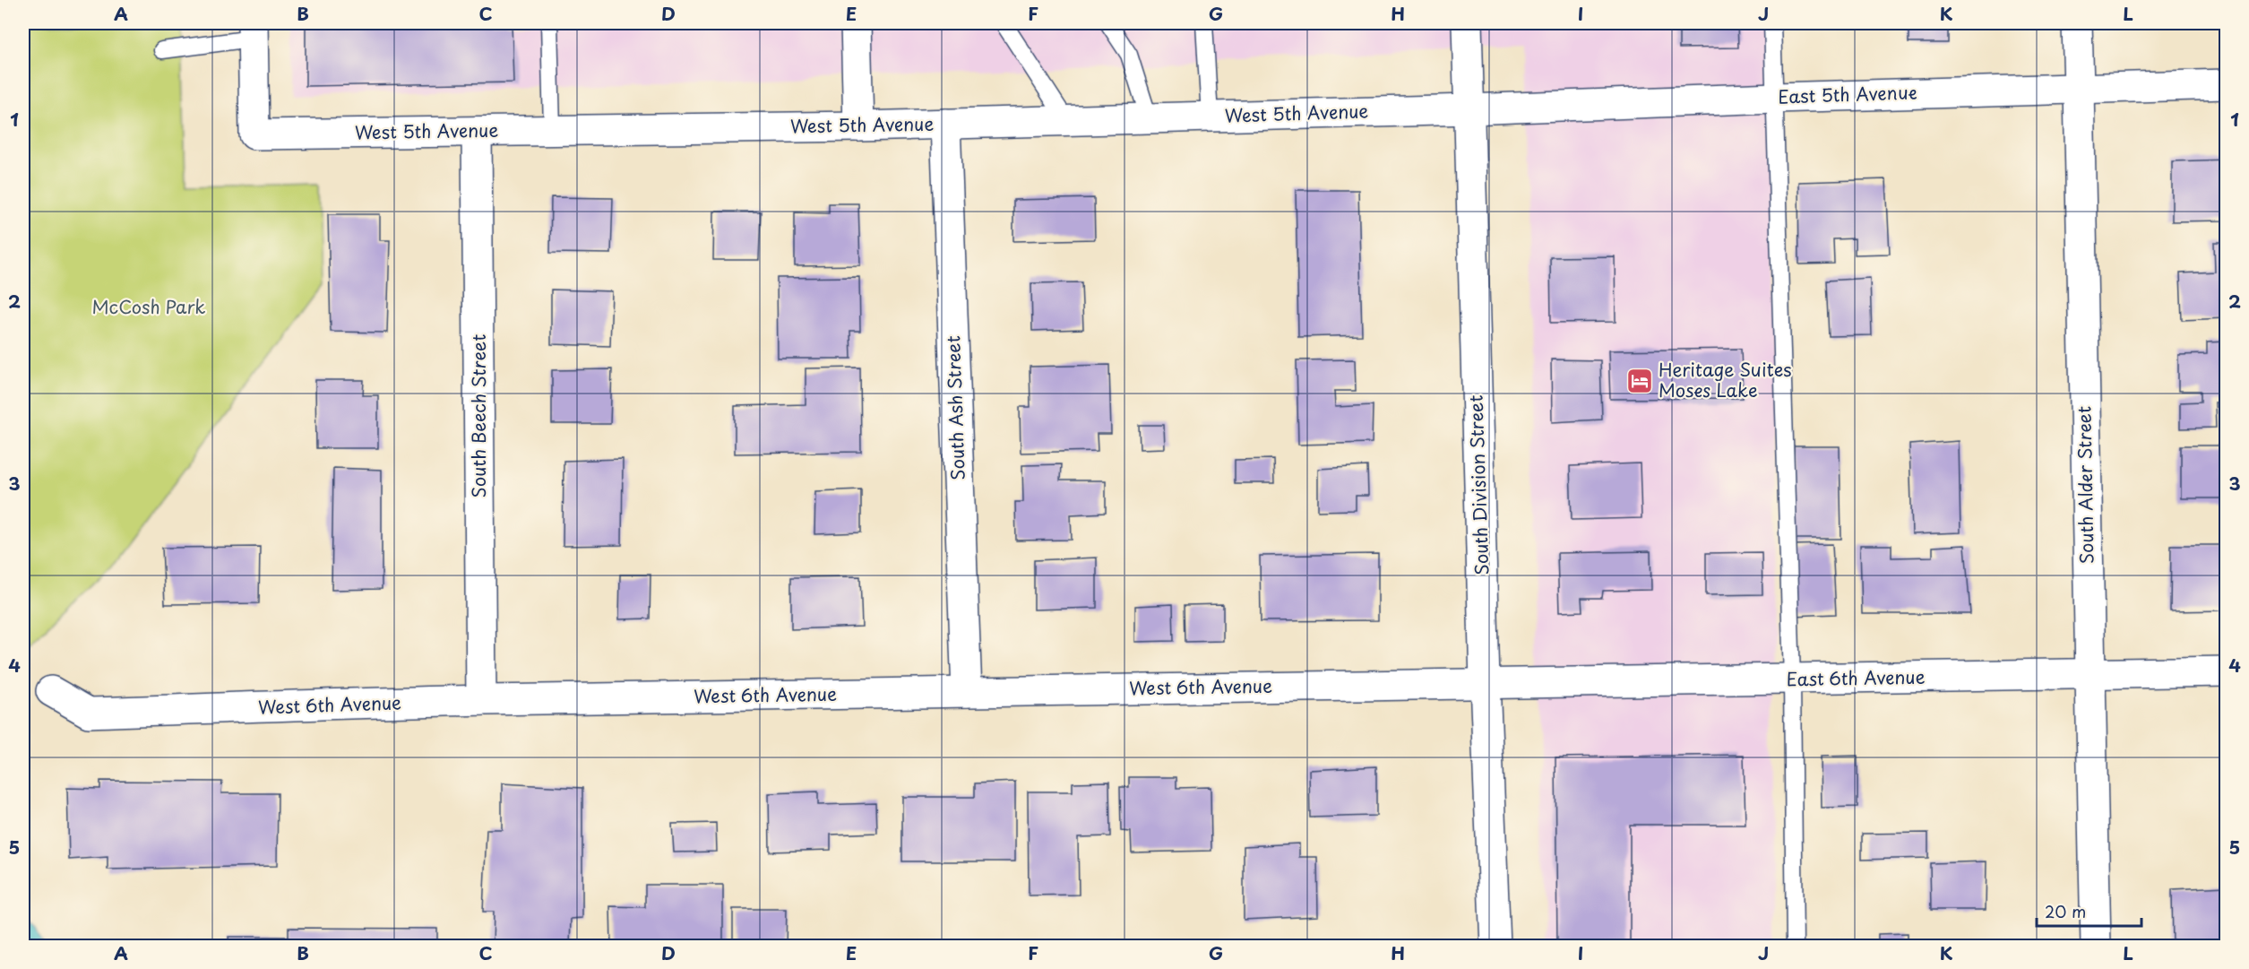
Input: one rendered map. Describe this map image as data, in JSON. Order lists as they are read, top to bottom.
{
  "streets": {
    "street": [
      "East 5th Avenue",
      "West 5th Avenue",
      "South Ash Street",
      "South Beech Street",
      "South Division Street",
      "South Alder Street",
      "East 6th Avenue",
      "West 6th Avenue"
    ]
  },
  "crossings": [
    ["East 5th Avenue", "West 5th Avenue"],
    ["East 5th Avenue", "South Division Street"],
    ["East 5th Avenue", "South Alder Street"],
    ["West 5th Avenue", "South Ash Street"],
    ["West 5th Avenue", "South Beech Street"],
    ["West 5th Avenue", "South Division Street"],
    ["South Ash Street", "West 6th Avenue"],
    ["South Beech Street", "West 6th Avenue"],
    ["South Division Street", "East 6th Avenue"],
    ["South Division Street", "West 6th Avenue"],
    ["South Alder Street", "East 6th Avenue"],
    ["East 6th Avenue", "West 6th Avenue"]
  ],
  "parks": ["McCosh Park"],
  "places": {
    "hotel": ["Heritage Suites Moses Lake"]
  },
  "scale_bar": "20 m",
  "grid": {
    "columns": [
      "A",
      "B",
      "C",
      "D",
      "E",
      "F",
      "G",
      "H",
      "I",
      "J",
      "K",
      "L"
    ],
    "rows": [
      "1",
      "2",
      "3",
      "4",
      "5"
    ]
  }
}
